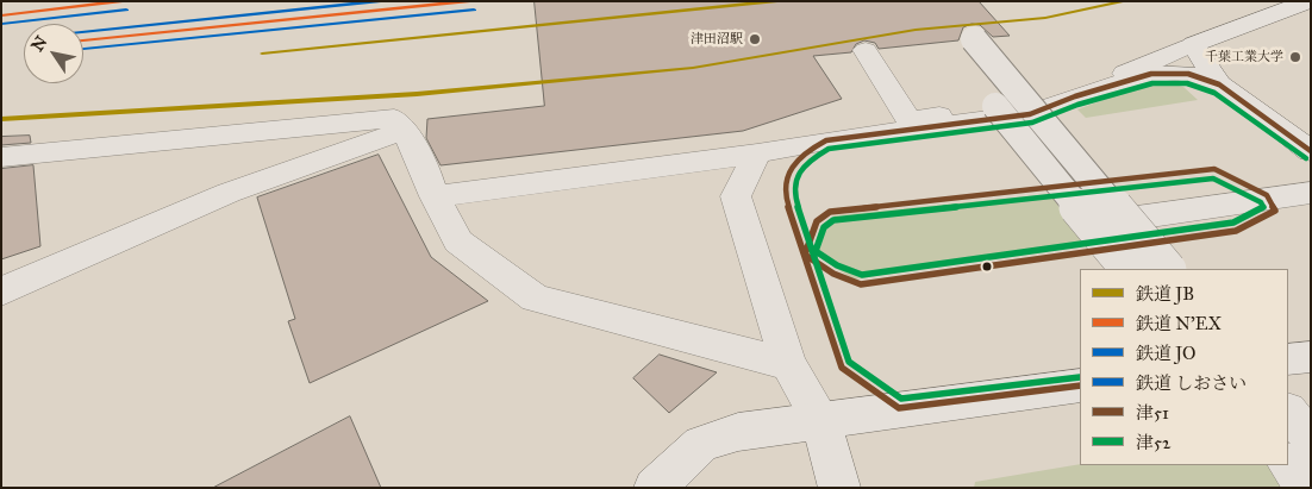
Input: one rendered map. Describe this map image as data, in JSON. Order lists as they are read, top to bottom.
{
  "places": ["津田沼駅", "千葉工業大学"],
  "lines": [
    "rail line JB",
    "rail line N'EX",
    "rail line しおさい",
    "rail line JO",
    "transit line 津51",
    "transit line 津52"
  ],
  "legend": [
    "鉄道 JB",
    "鉄道 N'EX",
    "鉄道 JO",
    "鉄道 しおさい",
    "津51",
    "津52"
  ],
  "north": "top left"
}
